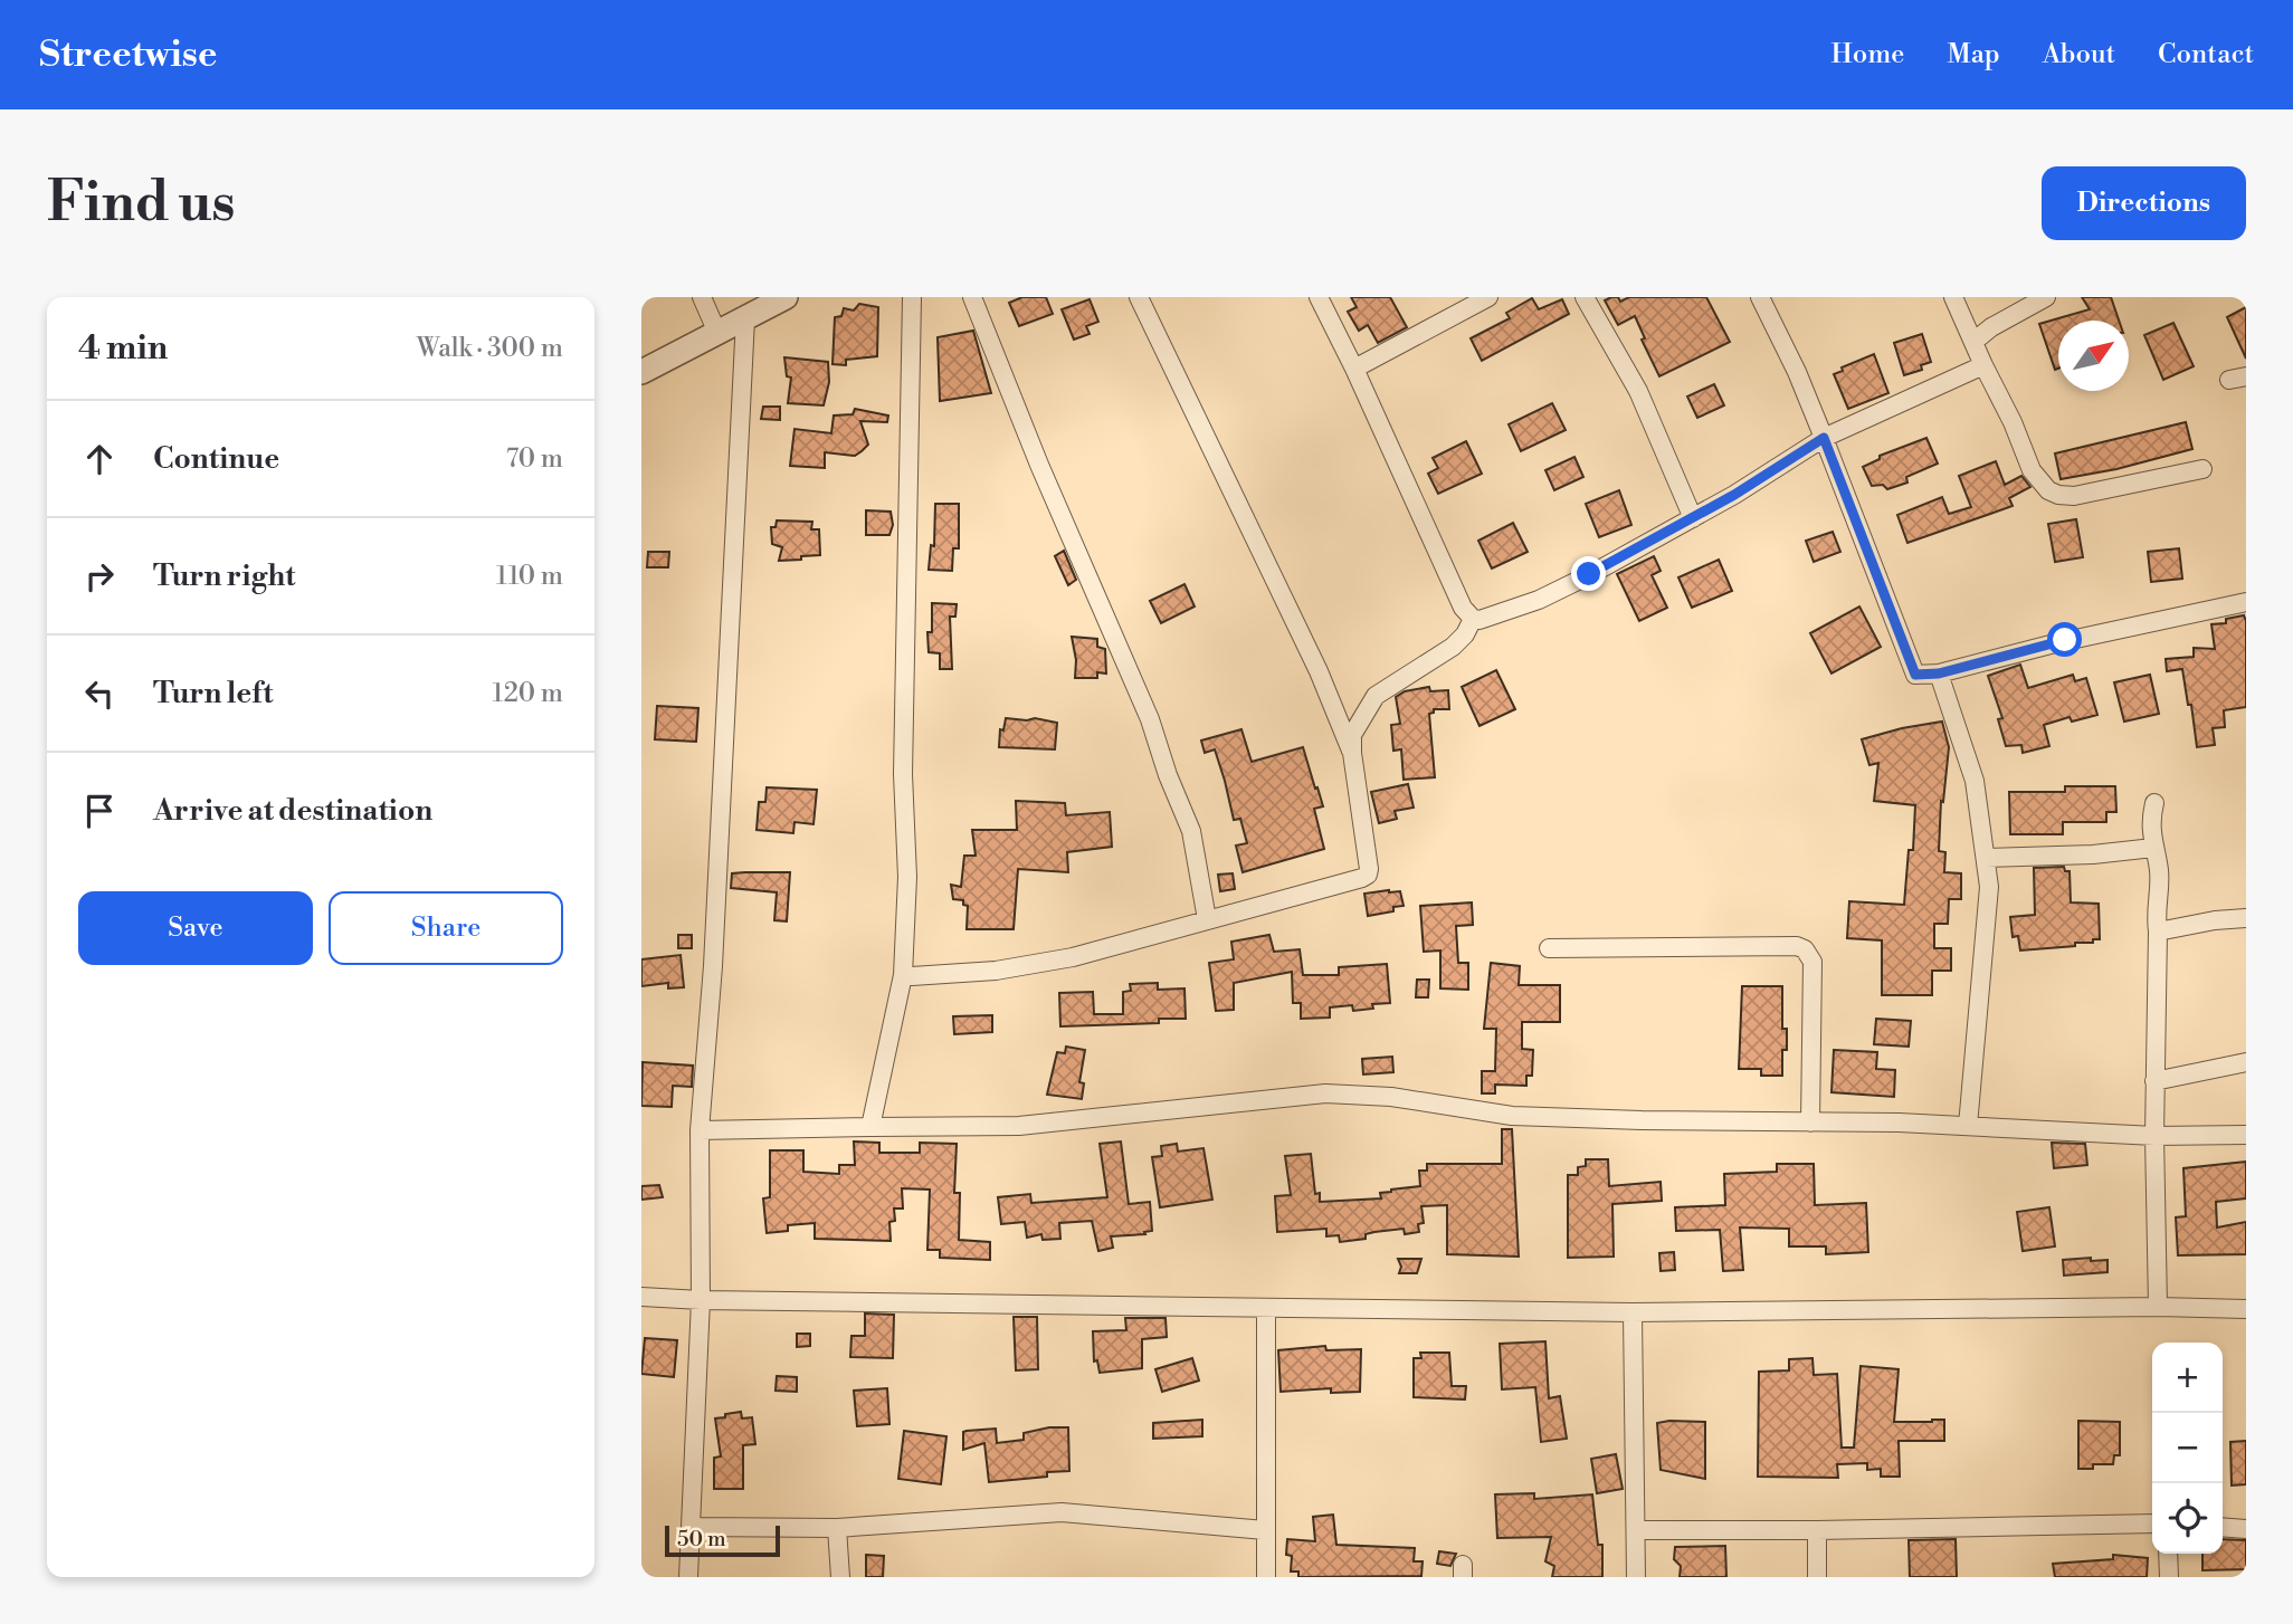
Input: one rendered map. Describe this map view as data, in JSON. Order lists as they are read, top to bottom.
{
  "scale_bar": "50 m",
  "north": "top right",
  "page": {
    "header": "Streetwise",
    "nav": [
      "Home",
      "Map",
      "About",
      "Contact"
    ],
    "buttons": [
      "Directions",
      ["Save", "Share"]
    ],
    "title": "Find us",
    "heading": ["4 min", "Walk · 300 m"],
    "list": [
      ["Continue", "70 m"],
      ["Turn right", "110 m"],
      ["Turn left", "120 m"],
      "Arrive at destination"
    ],
    "map_buttons": ["+", "−"],
    "scale": "50 m"
  }
}
